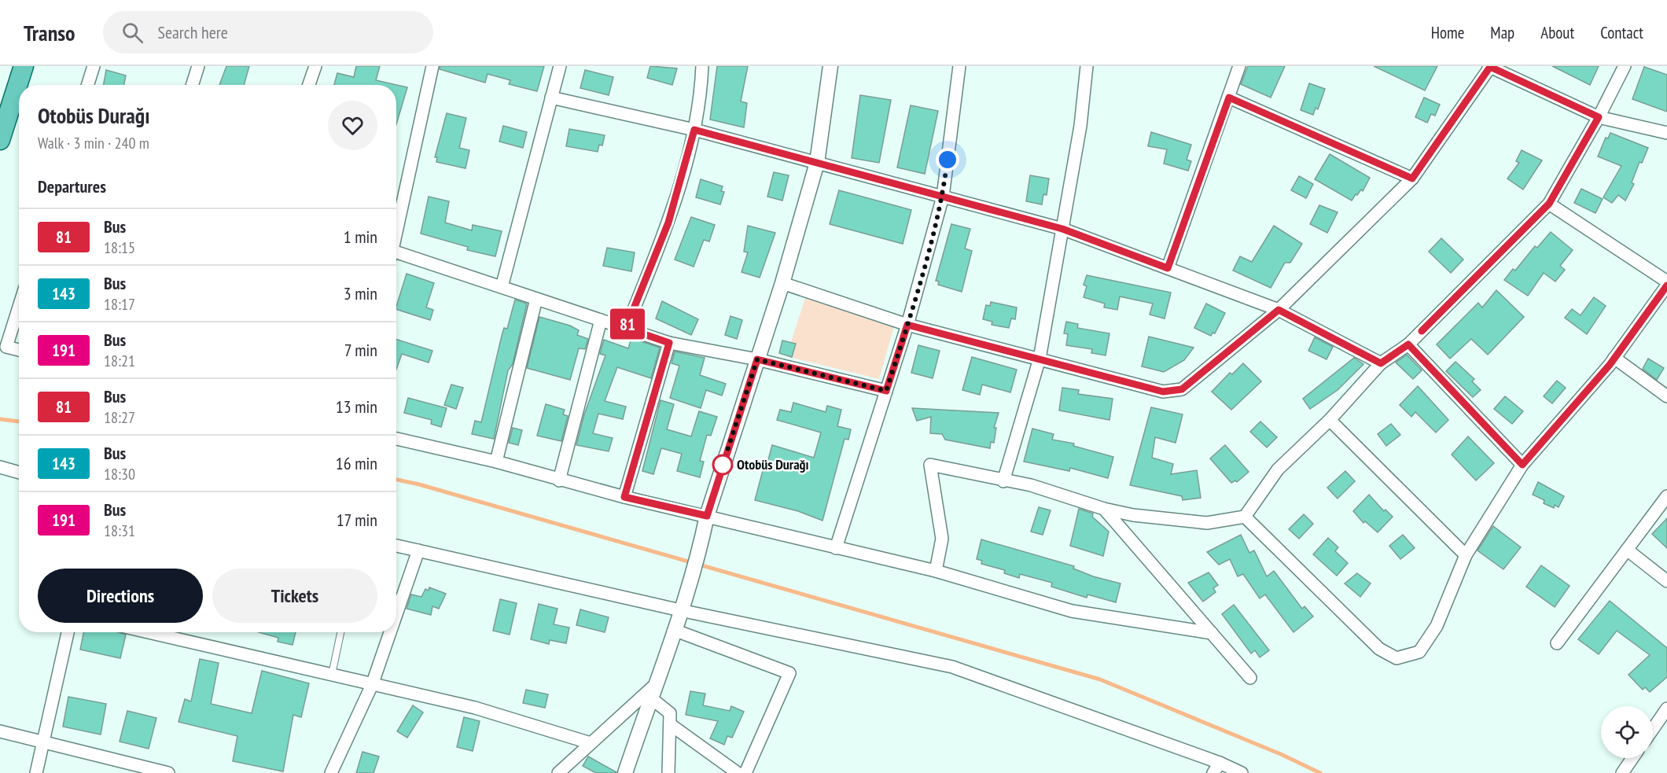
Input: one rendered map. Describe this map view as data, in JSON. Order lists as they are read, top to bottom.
{
  "places": ["Otobüs Durağı"],
  "lines": ["bus line 81"],
  "page": {
    "header": "Transo",
    "search": "Search here",
    "nav": [
      "Home",
      "Map",
      "About",
      "Contact"
    ],
    "on_map": "81",
    "heading": [
      ["Otobüs Durağı", "Walk · 3 min · 240 m"],
      "Departures"
    ],
    "list": [
      {
        "mark": "81",
        "name": "Bus",
        "note": "18:15",
        "value": "1 min"
      },
      {
        "mark": "143",
        "name": "Bus",
        "note": "18:17",
        "value": "3 min"
      },
      {
        "mark": "191",
        "name": "Bus",
        "note": "18:21",
        "value": "7 min"
      },
      {
        "mark": "81",
        "name": "Bus",
        "note": "18:27",
        "value": "13 min"
      },
      {
        "mark": "143",
        "name": "Bus",
        "note": "18:30",
        "value": "16 min"
      },
      {
        "mark": "191",
        "name": "Bus",
        "note": "18:31",
        "value": "17 min"
      }
    ],
    "buttons": ["Directions", "Tickets"]
  }
}
